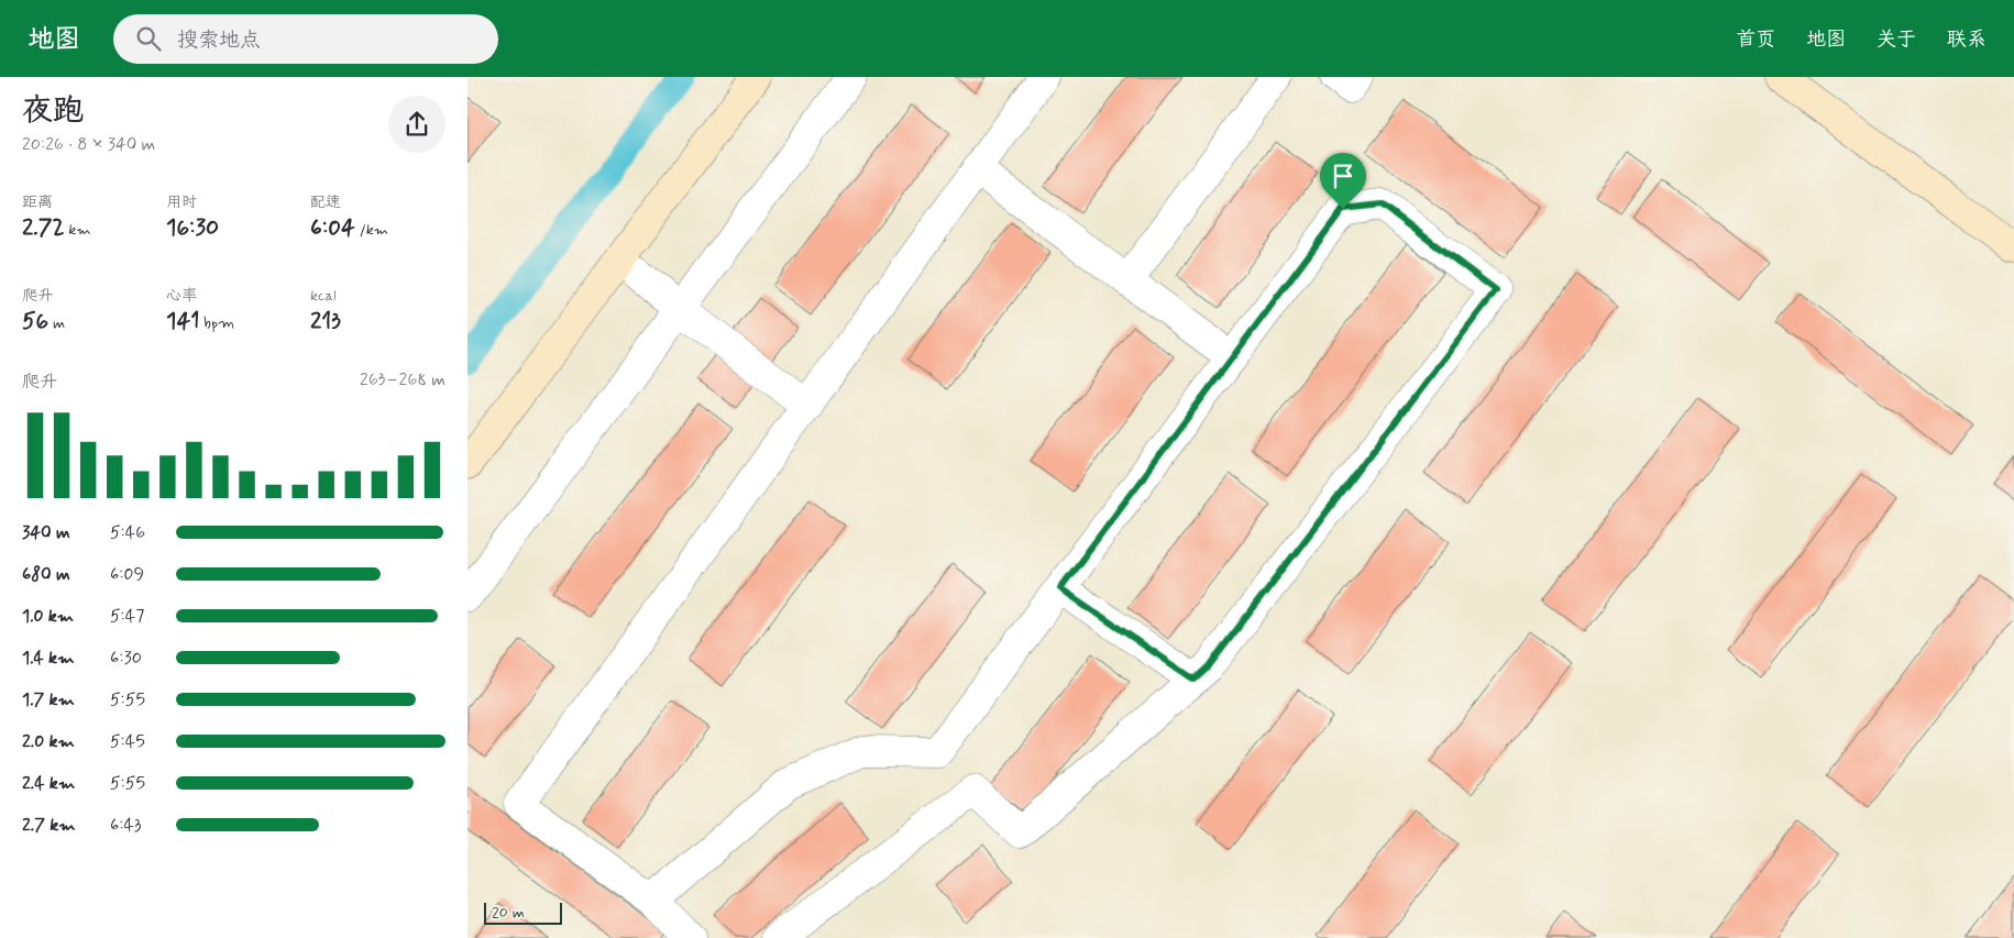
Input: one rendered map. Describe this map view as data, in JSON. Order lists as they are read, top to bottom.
{
  "scale_bar": "20 m",
  "page": {
    "header": "地图",
    "search": "搜索地点",
    "nav": [
      "首页",
      "地图",
      "关于",
      "联系"
    ],
    "heading": ["夜跑", "20:26 · 8 × 340 m"],
    "stats": [
      ["距离", "2.72 km"],
      ["用时", "16:30"],
      ["配速", "6:04 /km"],
      ["爬升", "56 m"],
      ["心率", "141 bpm"],
      ["kcal", "213"]
    ],
    "chart": ["爬升", "263–268 m"],
    "list": [
      {
        "name": "340 m",
        "note": "5:46"
      },
      {
        "name": "680 m",
        "note": "6:09"
      },
      {
        "name": "1.0 km",
        "note": "5:47"
      },
      {
        "name": "1.4 km",
        "note": "6:30"
      },
      {
        "name": "1.7 km",
        "note": "5:55"
      },
      {
        "name": "2.0 km",
        "note": "5:45"
      },
      {
        "name": "2.4 km",
        "note": "5:55"
      },
      {
        "name": "2.7 km",
        "note": "6:43"
      }
    ],
    "scale": "20 m"
  }
}
